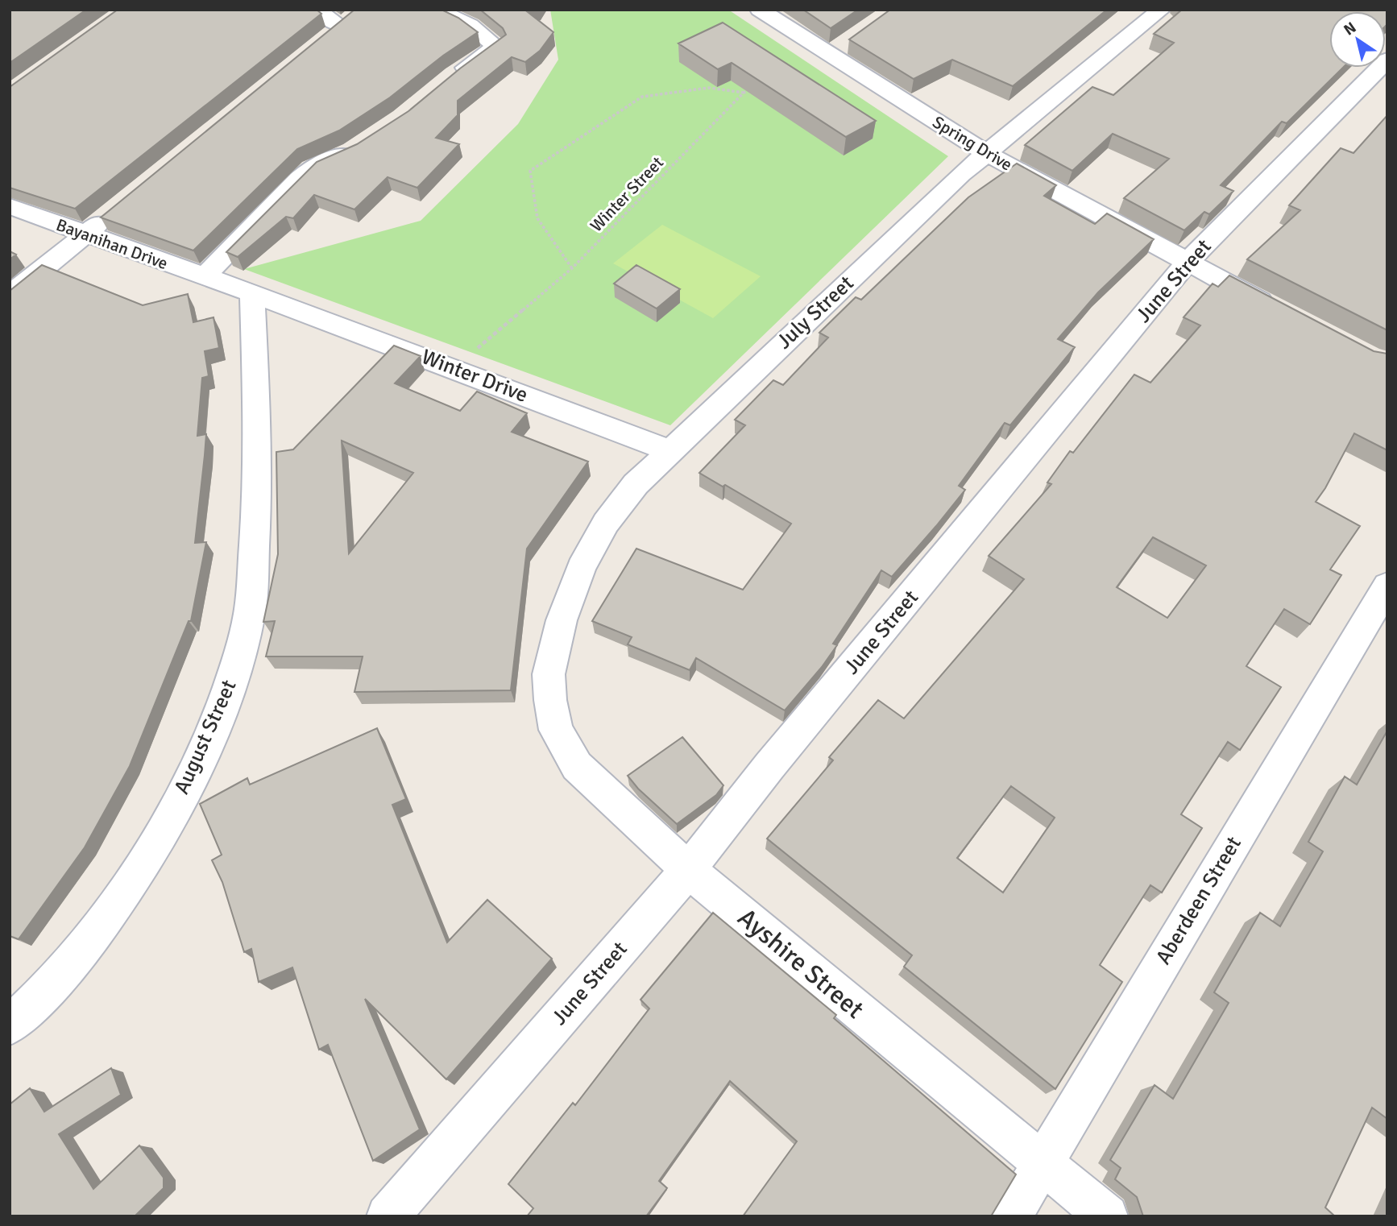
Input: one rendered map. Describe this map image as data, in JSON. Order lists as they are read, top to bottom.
{
  "streets": {
    "street": [
      "Spring Drive",
      "Bayanihan Drive",
      "June Street",
      "July Street",
      "Winter Drive",
      "August Street",
      "Aberdeen Street",
      "Ayshire Street"
    ],
    "path": ["Winter Street"]
  },
  "crossings": [
    ["Spring Drive", "June Street"],
    ["Spring Drive", "July Street"],
    ["Winter Street", "Winter Drive"],
    ["Bayanihan Drive", "Winter Drive"],
    ["June Street", "Ayshire Street"],
    ["July Street", "Winter Drive"],
    ["July Street", "Ayshire Street"],
    ["Winter Drive", "August Street"],
    ["Aberdeen Street", "Ayshire Street"]
  ],
  "north": "top left"
}
